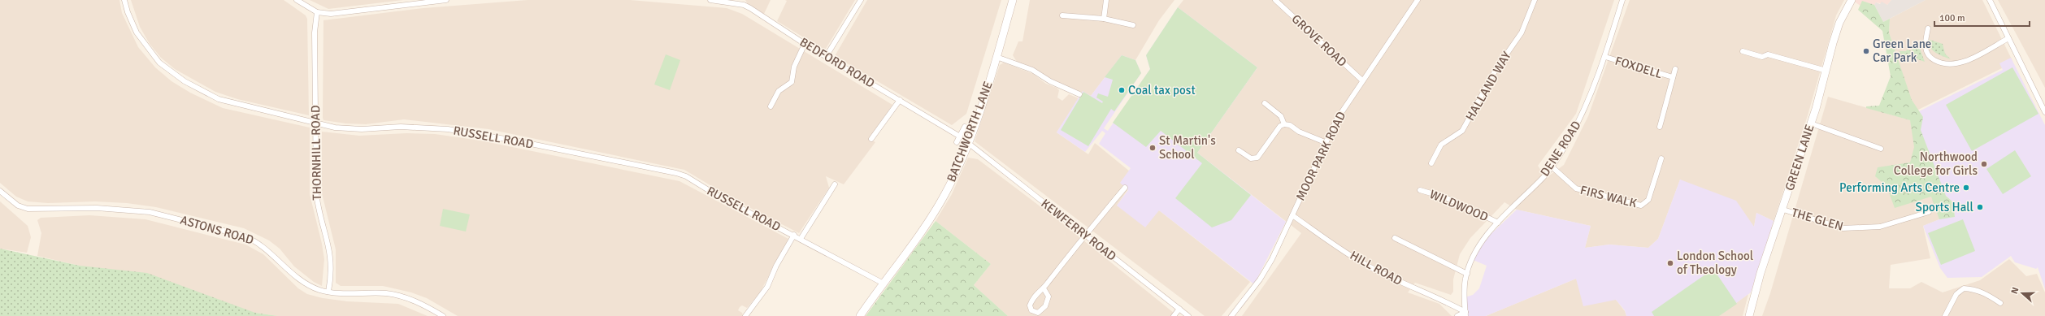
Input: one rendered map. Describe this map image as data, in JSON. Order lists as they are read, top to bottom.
{
  "streets": {
    "street": [
      "GROVE ROAD",
      "BEDFORD ROAD",
      "FOXDELL",
      "HALLAND WAY",
      "BATCHWORTH LANE",
      "RUSSELL ROAD",
      "DENE ROAD",
      "THORNHILL ROAD",
      "MOOR PARK ROAD",
      "GREEN LANE",
      "FIRS WALK",
      "WILDWOOD",
      "THE GLEN",
      "ASTONS ROAD",
      "KEWFERRY ROAD",
      "HILL ROAD"
    ]
  },
  "crossings": [
    ["GROVE ROAD", "MOOR PARK ROAD"],
    ["FOXDELL", "DENE ROAD"],
    ["BATCHWORTH LANE", "RUSSELL ROAD"],
    ["BATCHWORTH LANE", "KEWFERRY ROAD"],
    ["RUSSELL ROAD", "THORNHILL ROAD"],
    ["DENE ROAD", "FIRS WALK"],
    ["DENE ROAD", "WILDWOOD"],
    ["DENE ROAD", "HILL ROAD"],
    ["THORNHILL ROAD", "ASTONS ROAD"],
    ["MOOR PARK ROAD", "HILL ROAD"],
    ["GREEN LANE", "THE GLEN"]
  ],
  "places": [
    "Green Lane Car Park",
    "Coal tax post",
    "St Martin's School",
    "Northwood College for Girls",
    "Performing Arts Centre",
    "Sports Hall",
    "London School of Theology"
  ],
  "scale_bar": "100 m",
  "north": "left"
}
